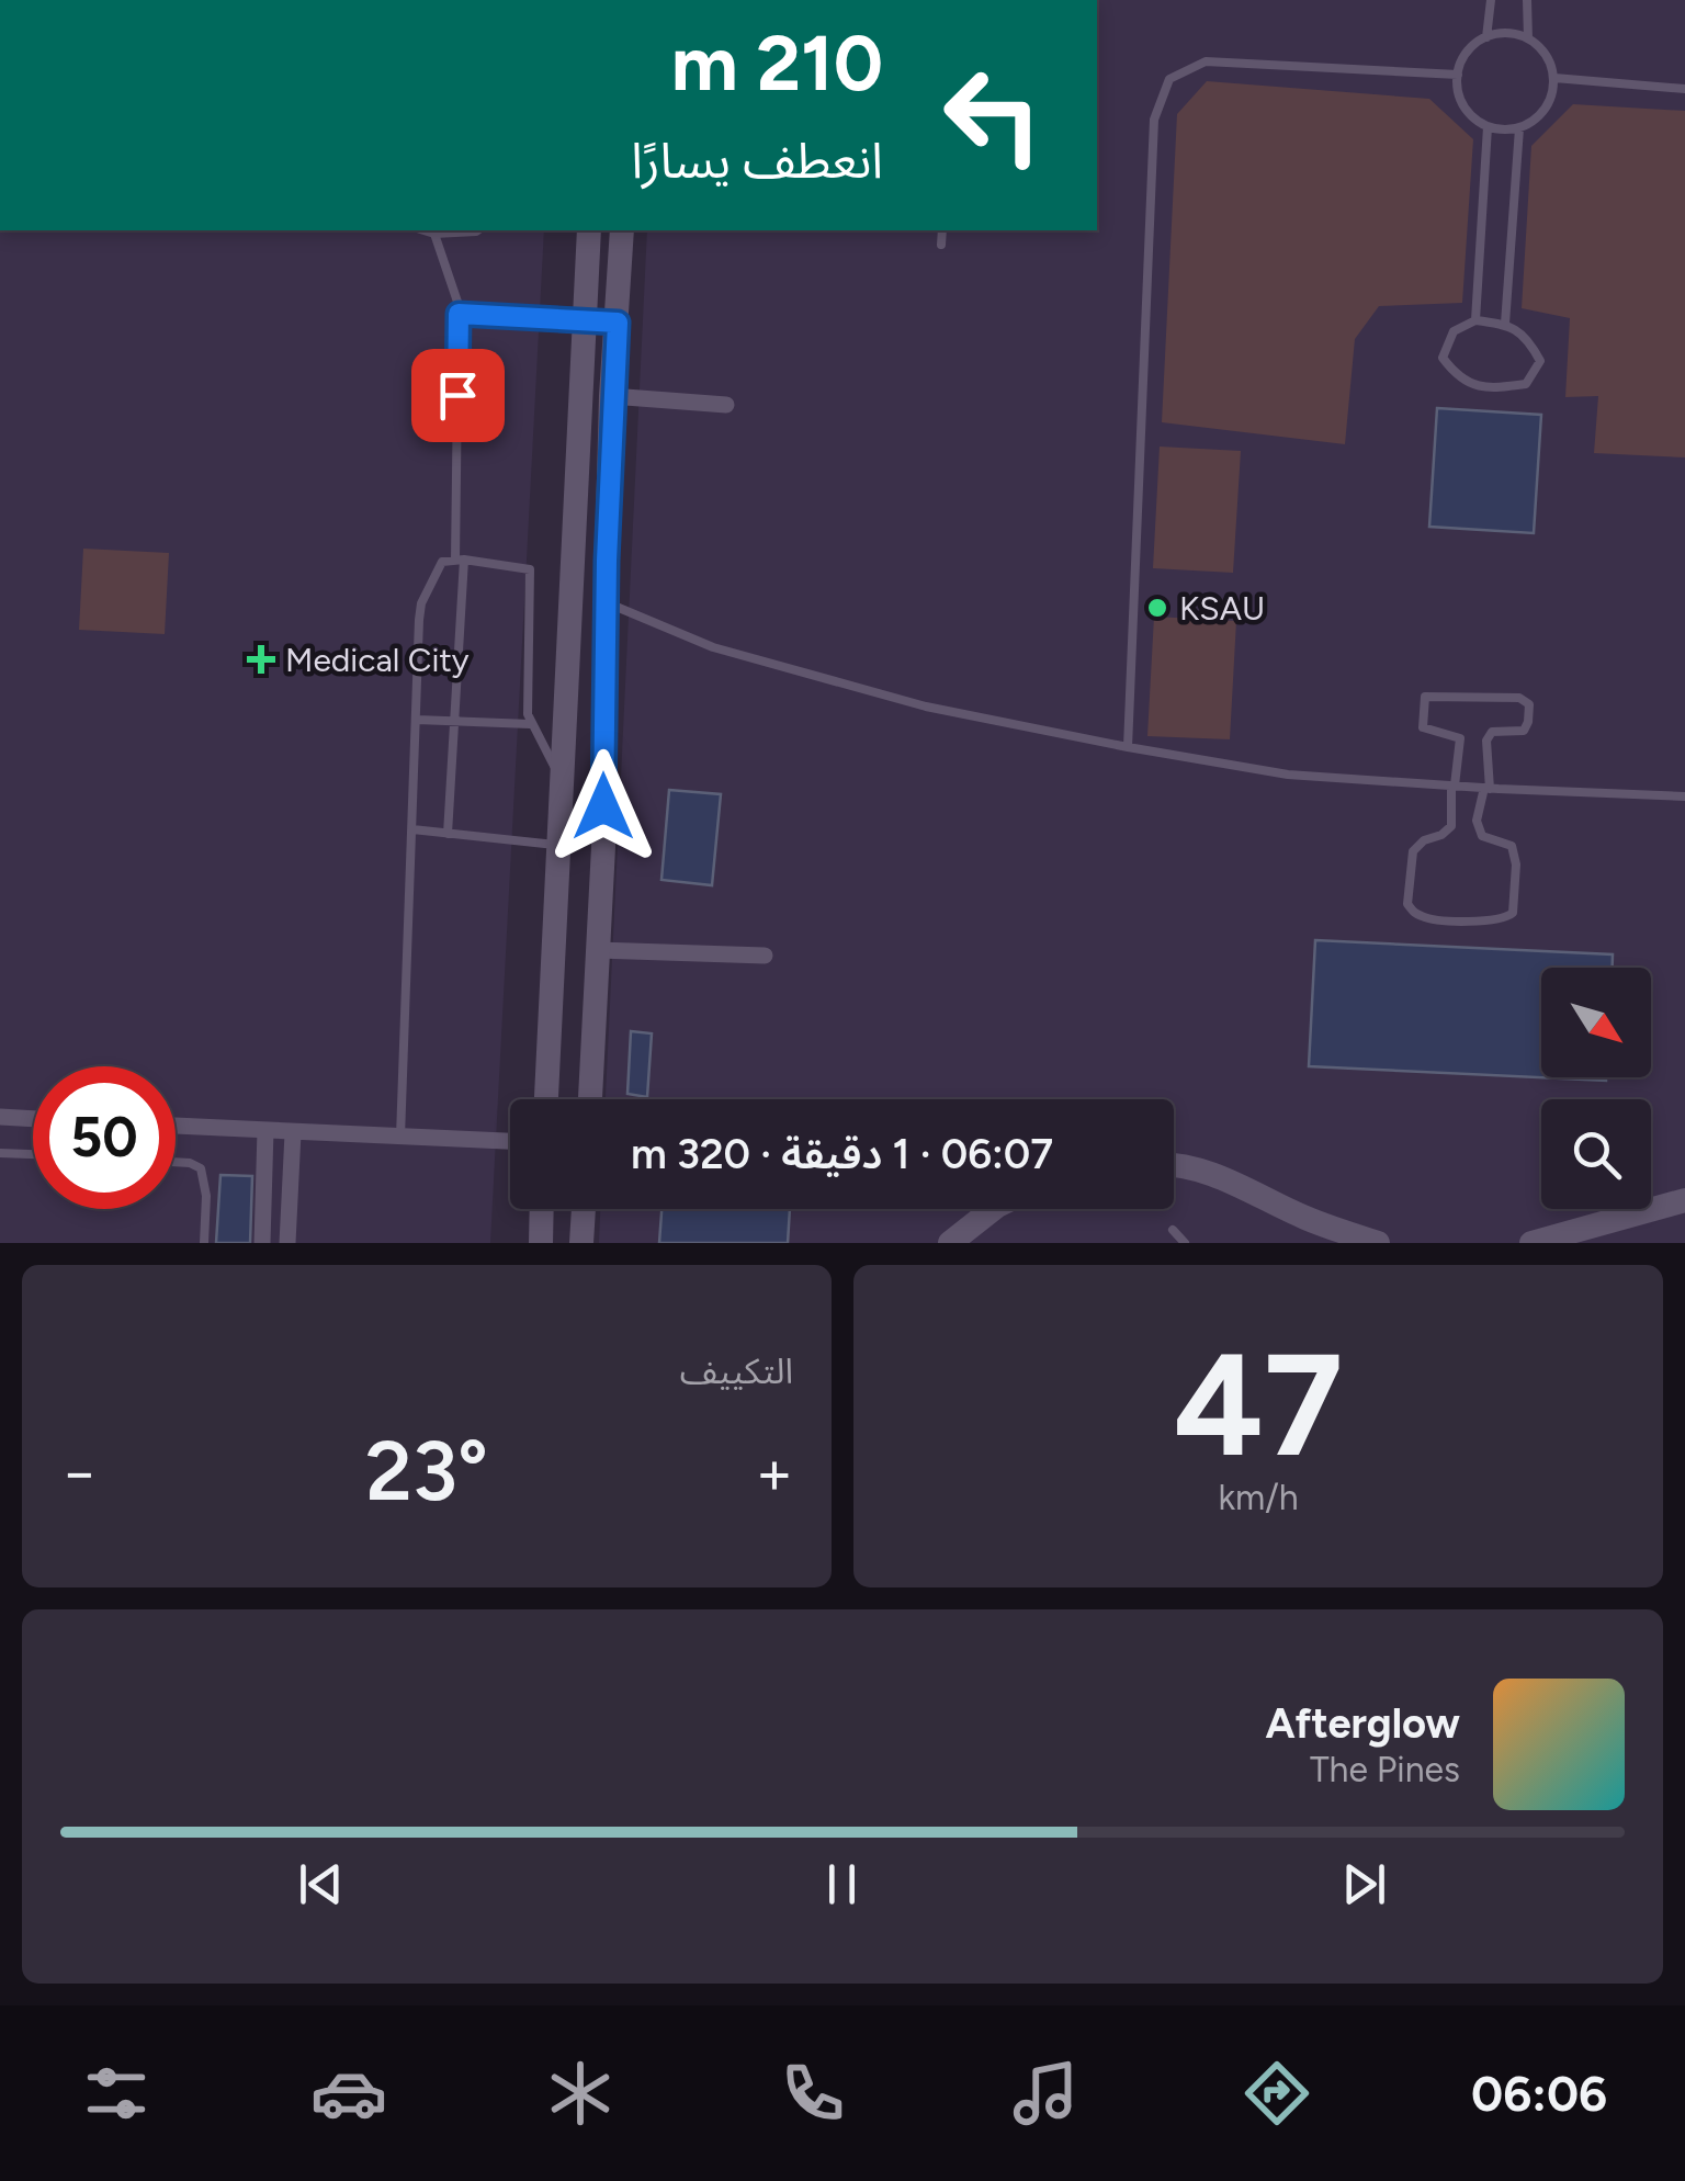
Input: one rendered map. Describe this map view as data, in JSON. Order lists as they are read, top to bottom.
{
  "places": {
    "other": ["KSAU"],
    "health": ["Medical City"]
  },
  "north": "bottom right",
  "page": {
    "turn": ["210 m", "انعطف يسارًا"],
    "limit": "50",
    "trip": "06:07 · 1 دقيقة · 320 m",
    "tile": [
      ["47", "km/h"],
      "التكييف"
    ],
    "heat": ["−", "23°", "+"],
    "song": ["Afterglow", "The Pines"],
    "tabs": "06:06"
  }
}
